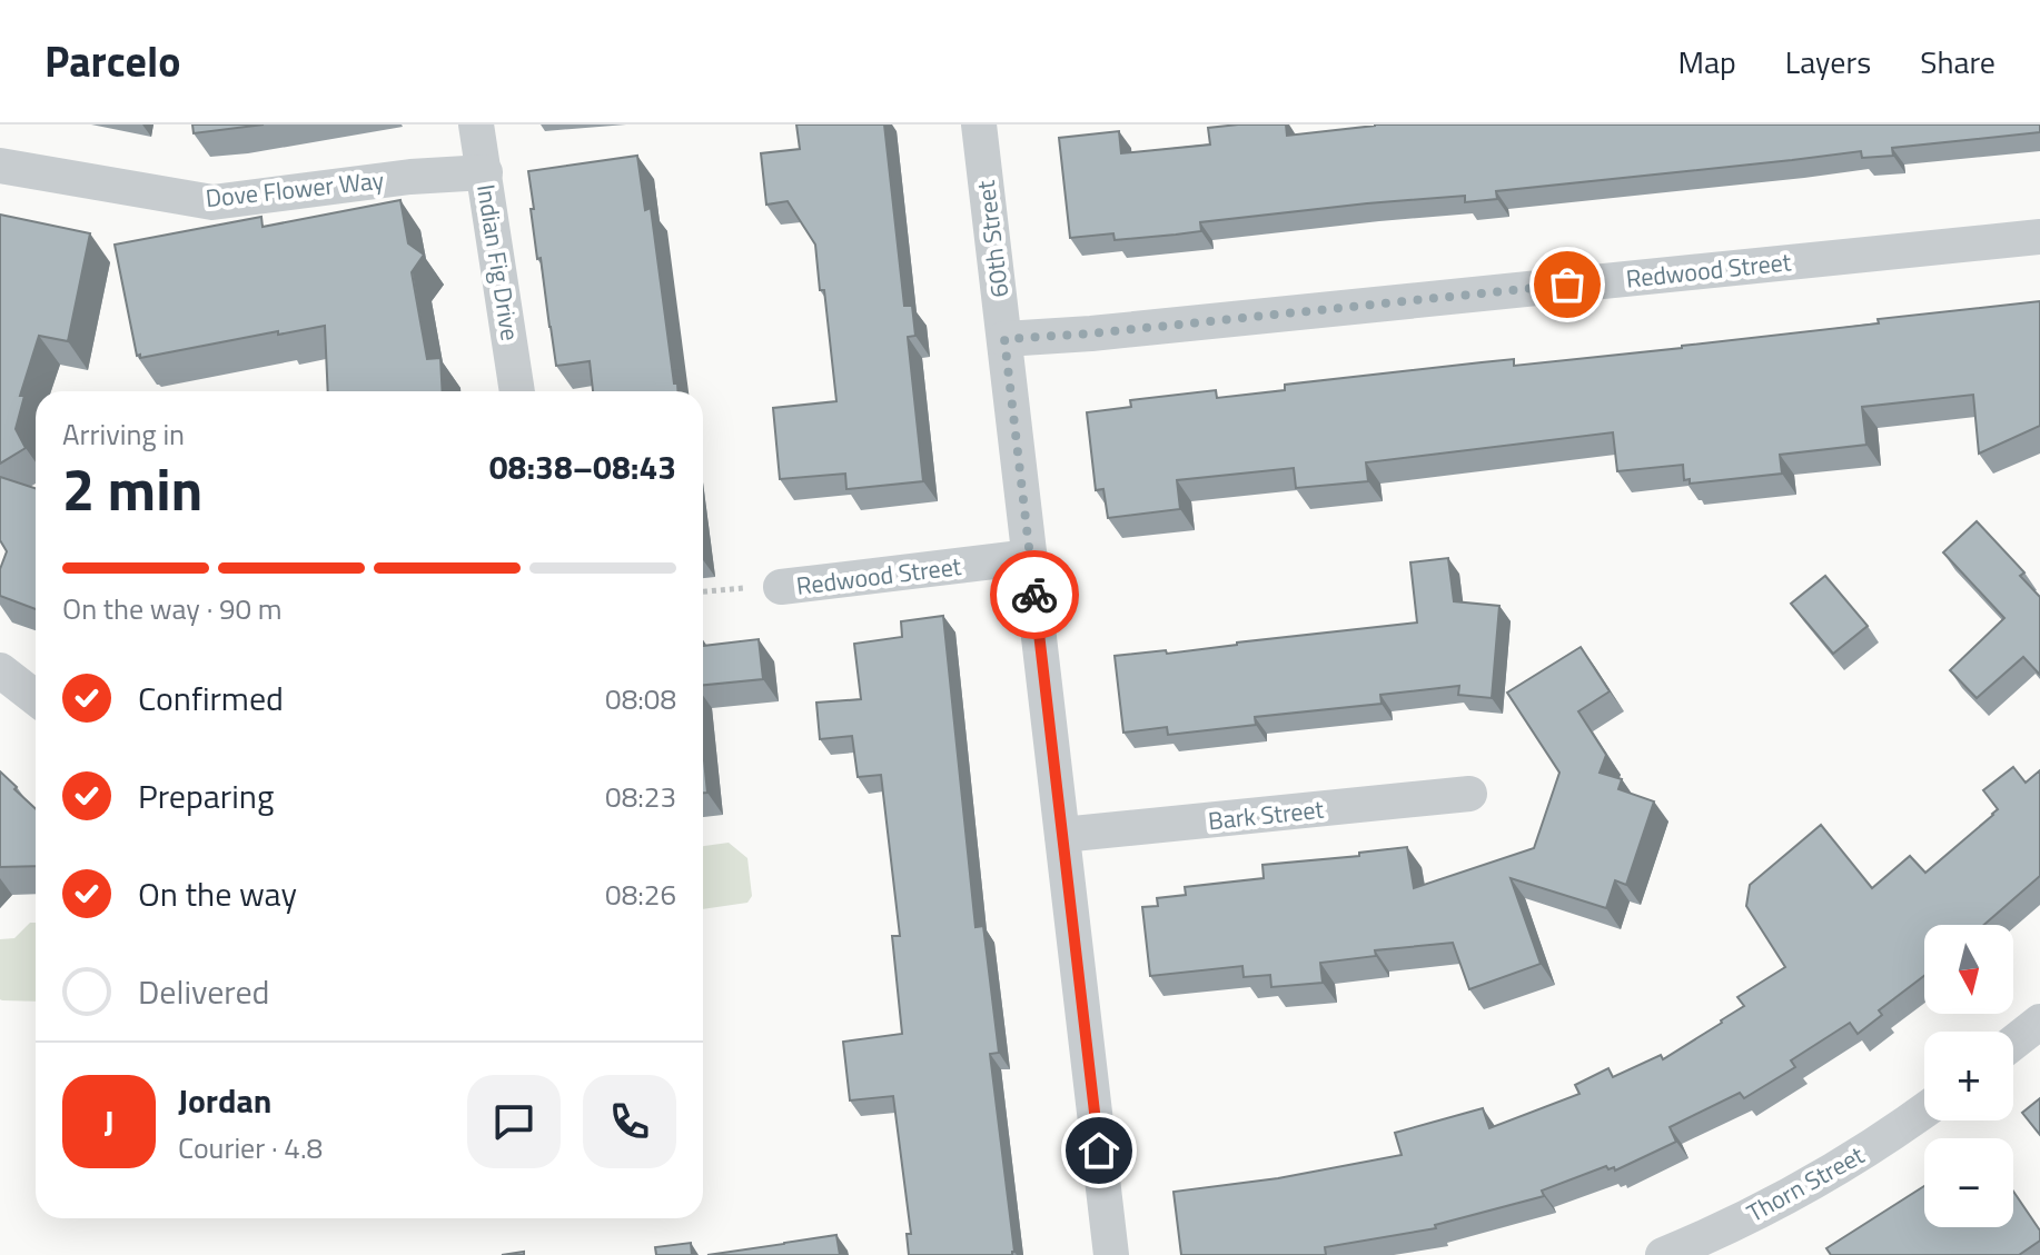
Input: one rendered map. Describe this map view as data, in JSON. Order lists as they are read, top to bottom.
{
  "streets": {
    "street": [
      "Dove Flower Way",
      "60th Street",
      "Indian Fig Drive",
      "Redwood Street",
      "Bark Street",
      "Thorn Street"
    ]
  },
  "crossings": [
    ["Dove Flower Way", "Indian Fig Drive"],
    ["60th Street", "Redwood Street"],
    ["60th Street", "Bark Street"]
  ],
  "north": "bottom",
  "page": {
    "header": "Parcelo",
    "nav": ["Map", "Layers", "Share"],
    "heading": ["2 min", "Arriving in", "08:38–08:43"],
    "panel": ["Jordan", "Courier · 4.8"],
    "bar": "On the way · 90 m",
    "list": [
      ["Confirmed", "08:08"],
      ["Preparing", "08:23"],
      ["On the way", "08:26"],
      "Delivered"
    ],
    "map_buttons": ["+", "−"],
    "round": "J"
  }
}
